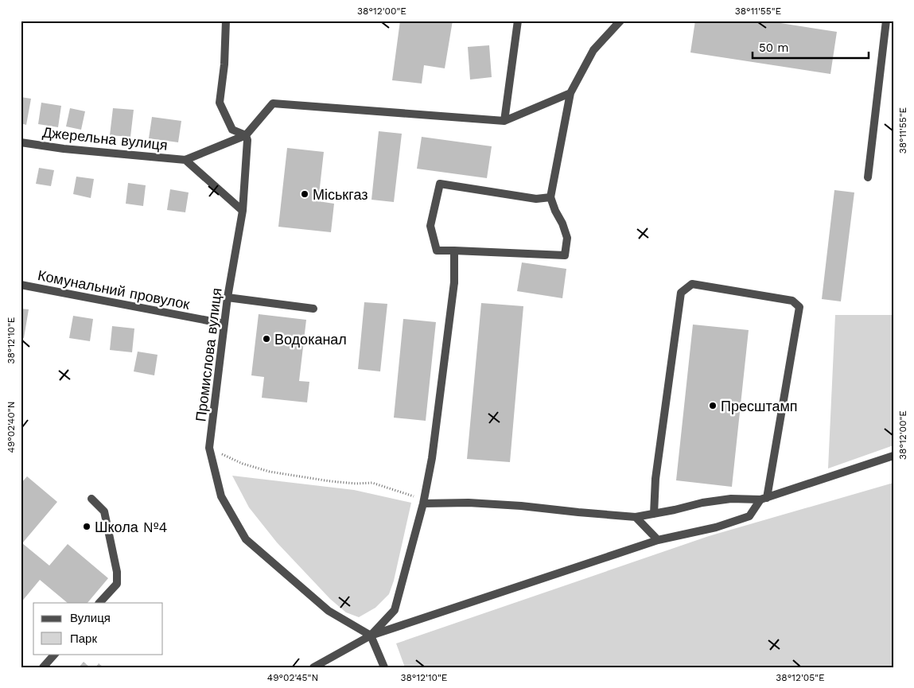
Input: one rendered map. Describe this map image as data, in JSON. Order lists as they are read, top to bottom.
{
  "streets": {
    "street": ["Джерельна вулиця", "Комунальний провулок", "Промислова вулиця"]
  },
  "crossings": [
    ["Комунальний провулок", "Промислова вулиця"]
  ],
  "places": [
    "Міськгаз",
    "Водоканал",
    "Пресштамп",
    "Школа №4"
  ],
  "legend": ["Вулиця", "Парк"],
  "scale_bar": "50 m",
  "coordinates": [
    "38°12'00\"E",
    "38°11'55\"E",
    "38°12'10\"E",
    "49°02'40\"N",
    "49°02'45\"N",
    "38°12'05\"E"
  ]
}
